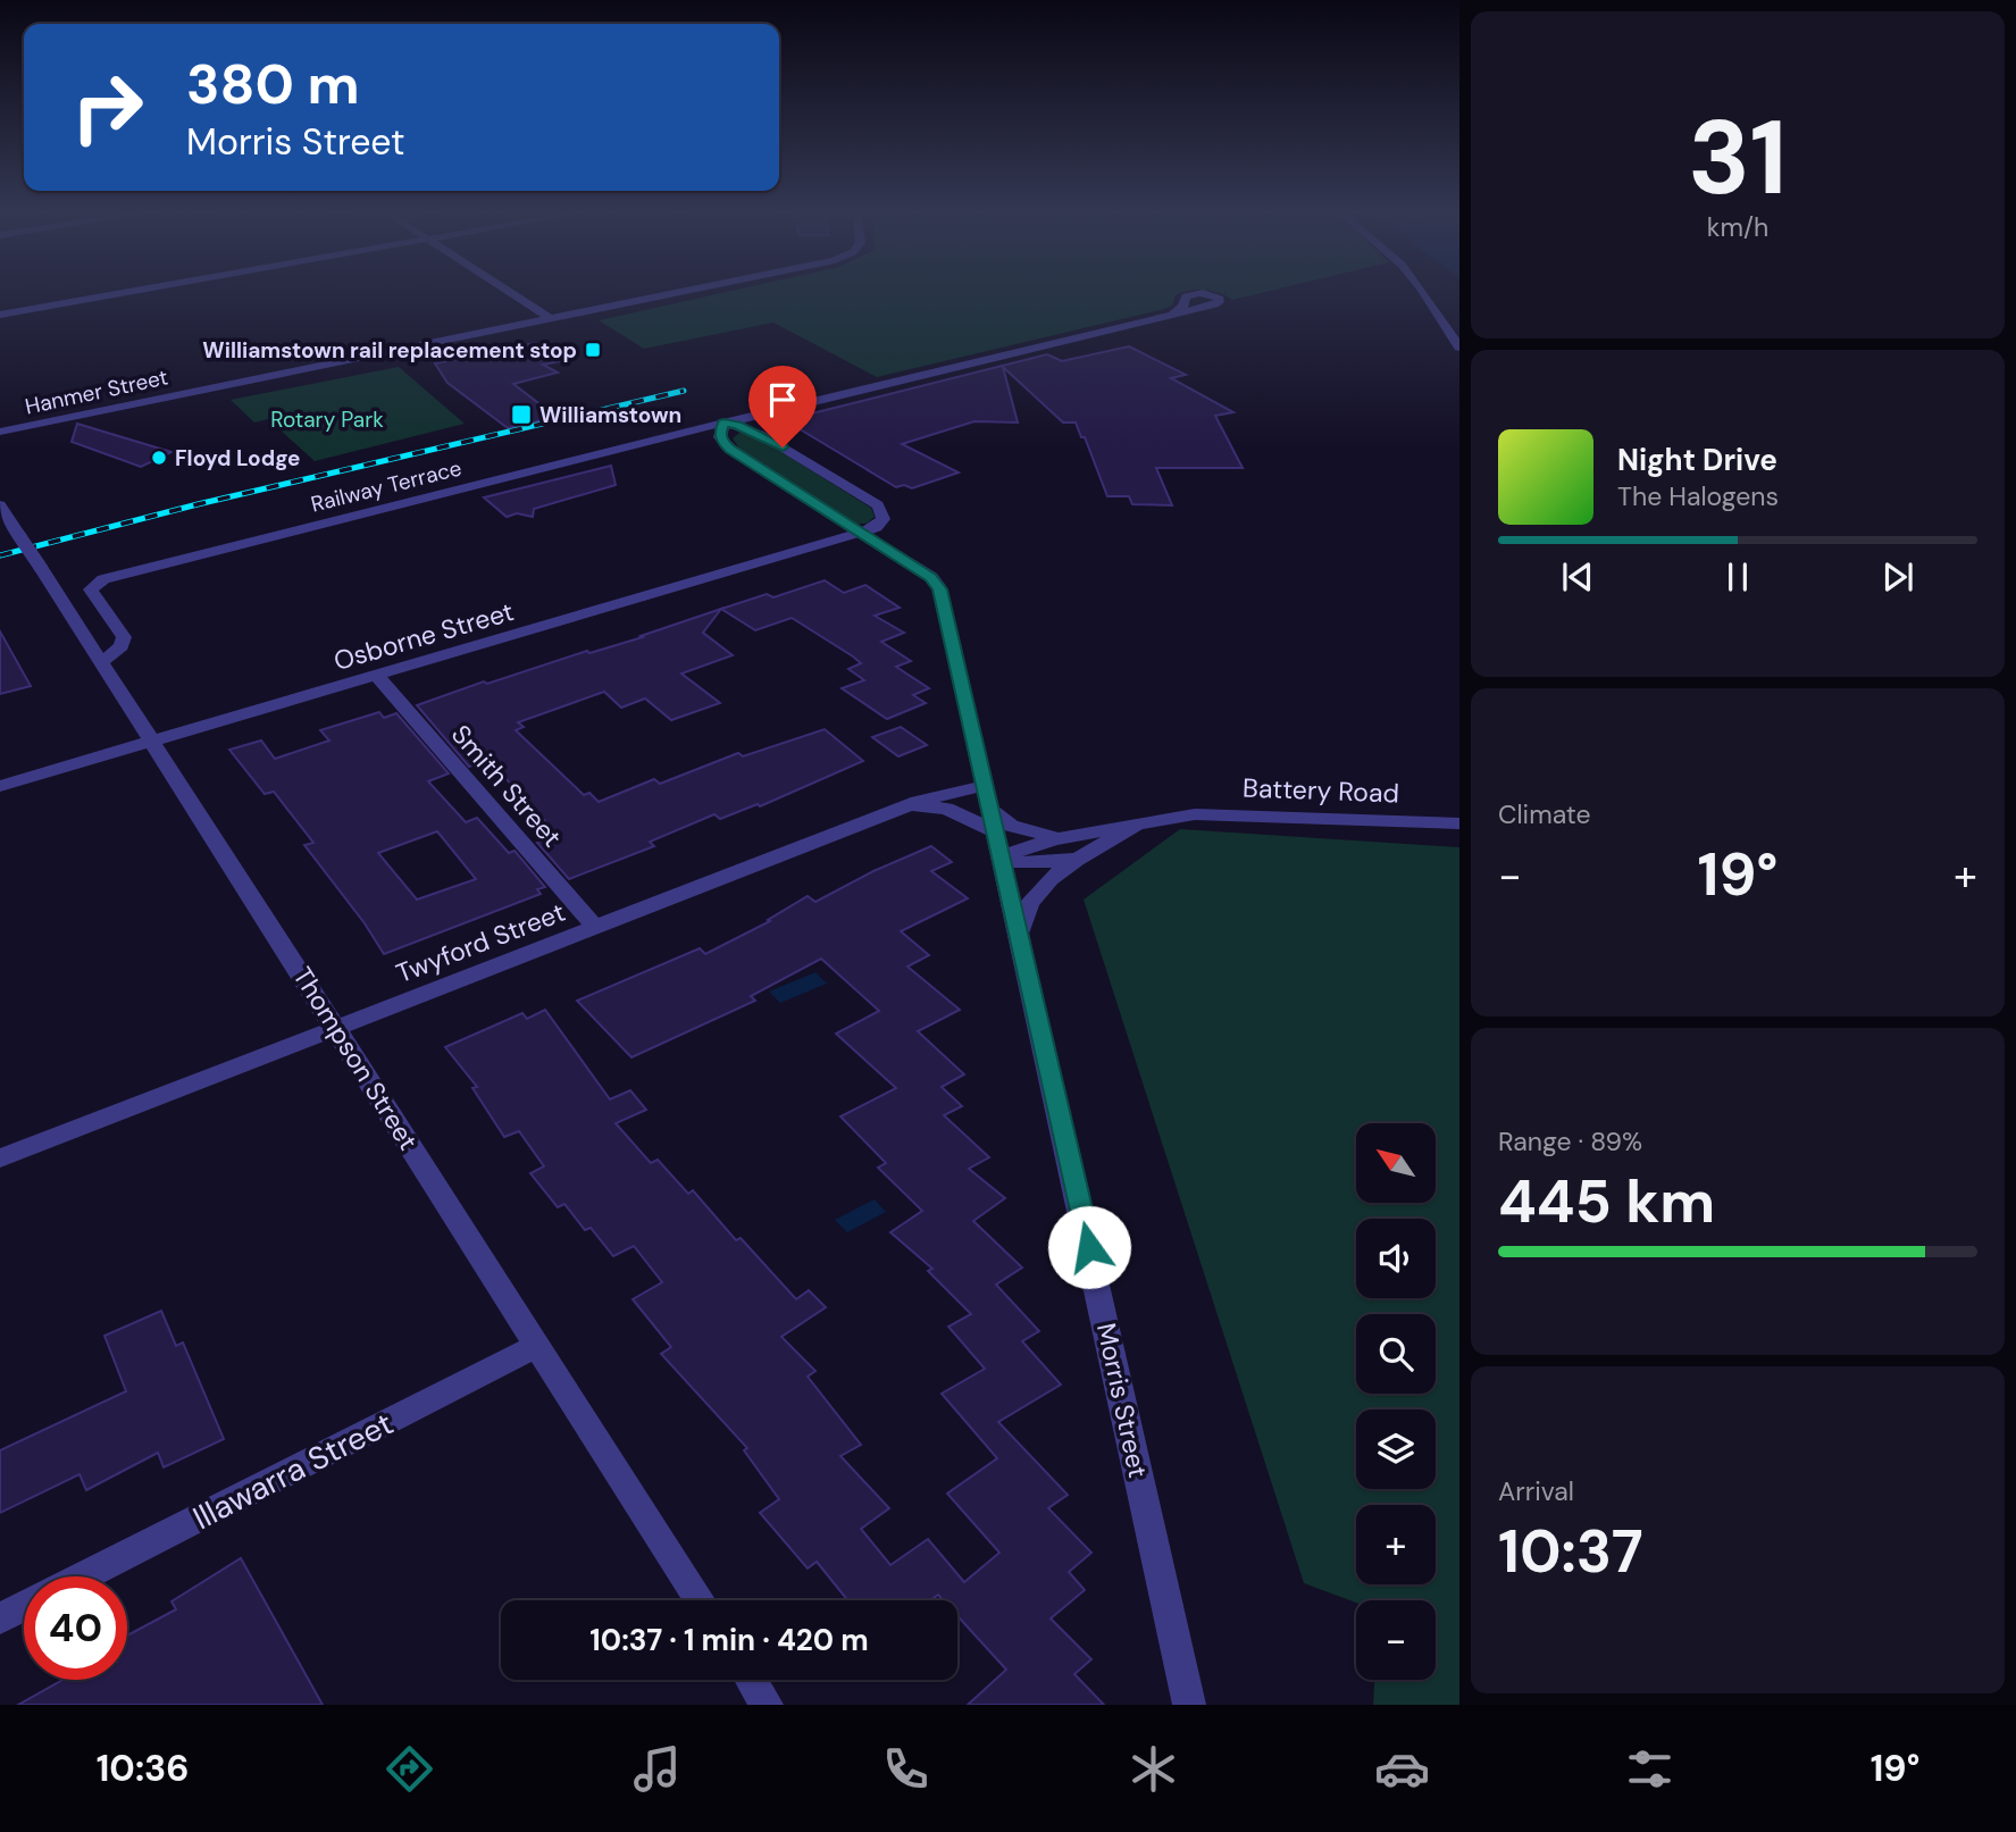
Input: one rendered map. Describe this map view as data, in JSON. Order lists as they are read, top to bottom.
{
  "streets": {
    "street": [
      "Hanmer Street",
      "Railway Terrace",
      "Osborne Street",
      "Smith Street",
      "Battery Road",
      "Twyford Street",
      "Thompson Street",
      "Morris Street",
      "Illawarra Street"
    ]
  },
  "crossings": [
    ["Railway Terrace", "Thompson Street"],
    ["Railway Terrace", "Morris Street"],
    ["Osborne Street", "Smith Street"],
    ["Osborne Street", "Thompson Street"],
    ["Osborne Street", "Morris Street"],
    ["Smith Street", "Twyford Street"],
    ["Battery Road", "Morris Street"],
    ["Twyford Street", "Thompson Street"],
    ["Twyford Street", "Morris Street"],
    ["Thompson Street", "Illawarra Street"]
  ],
  "parks": ["Rotary Park"],
  "places": {
    "transit": ["Williamstown rail replacement stop", "Williamstown"],
    "other": ["Floyd Lodge"]
  },
  "north": "top left",
  "page": {
    "tile": [
      ["31", "km/h"],
      "Climate",
      ["Range · 89%", "445 km"],
      ["Arrival", "10:37"]
    ],
    "turn": ["380 m", "Morris Street"],
    "song": ["Night Drive", "The Halogens"],
    "heat": ["−", "19°", "+"],
    "map_buttons": ["+", "−"],
    "limit": "40",
    "trip": "10:37 · 1 min · 420 m",
    "tabs": ["10:36", "19°"]
  }
}
